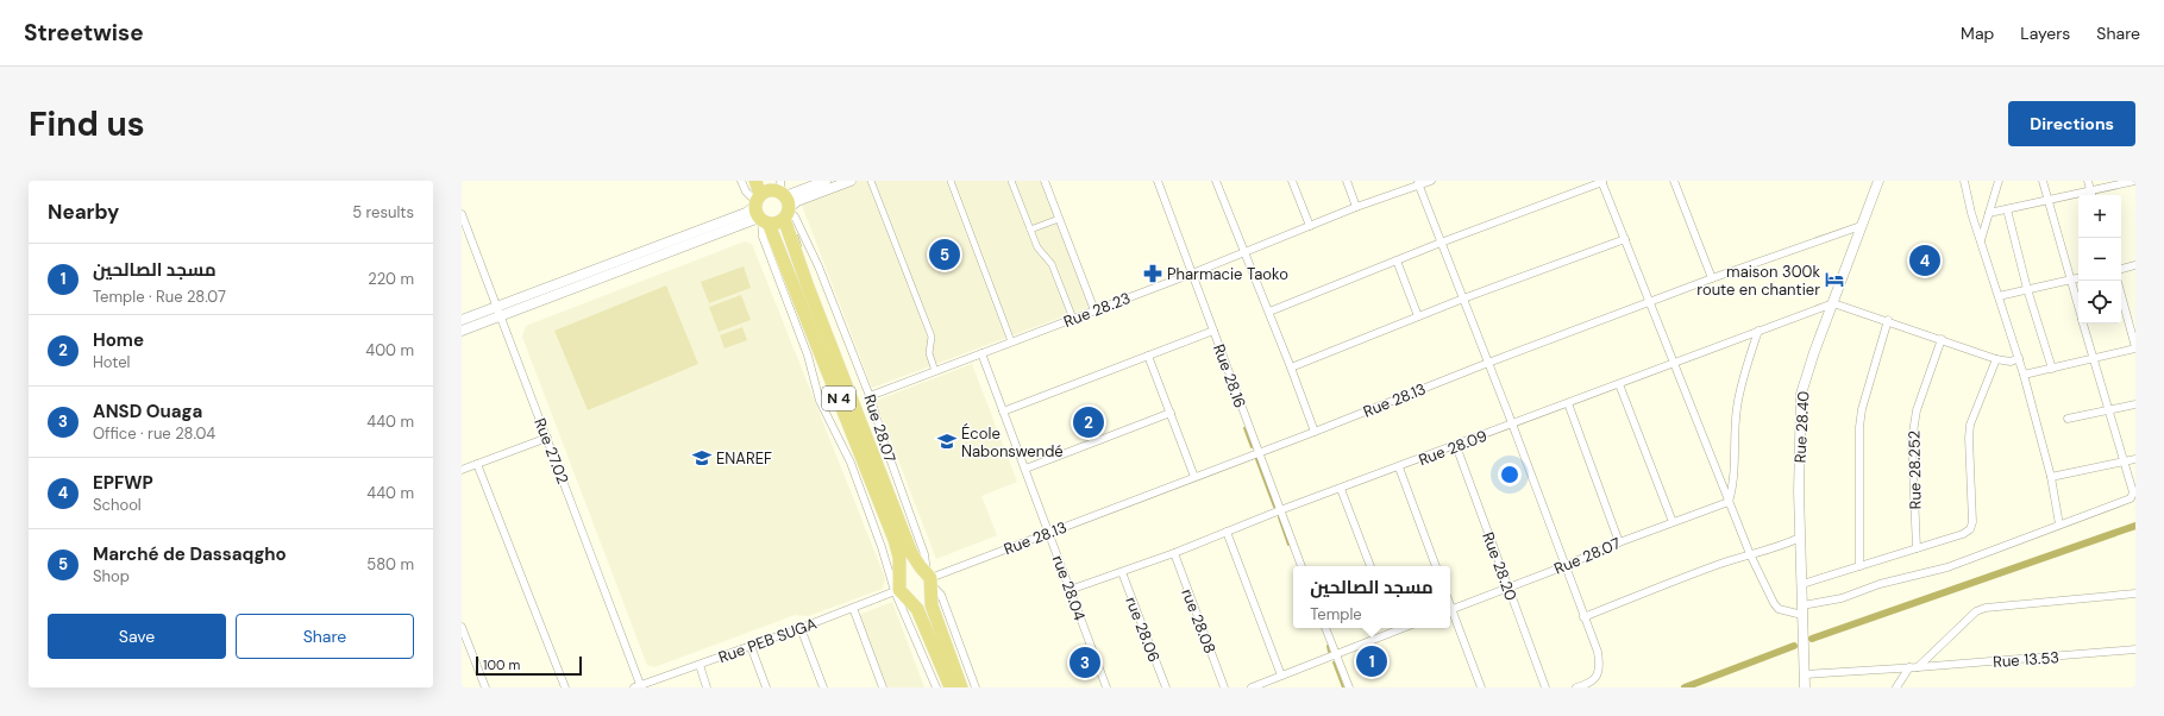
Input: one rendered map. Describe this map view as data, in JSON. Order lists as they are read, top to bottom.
{
  "streets": {
    "highway": ["N 4"],
    "street": [
      "Rue 28.23",
      "Rue 28.16",
      "Rue 28.13",
      "Rue 28.40",
      "Rue 28.07",
      "Rue 28.09",
      "Rue 27.02",
      "Rue 28.252",
      "Rue 28.20",
      "rue 28.04",
      "rue 28.08",
      "rue 28.06",
      "Rue PEB SUGA",
      "Rue 13.53"
    ]
  },
  "crossings": [
    ["Rue 28.23", "Rue 28.16"],
    ["Rue 28.23", "Rue 28.07"],
    ["Rue 28.23", "rue 28.04"],
    ["Rue 28.16", "Rue 28.13"],
    ["Rue 28.16", "Rue 28.09"],
    ["N 4", "Rue 28.13"],
    ["N 4", "Rue 28.07"],
    ["N 4", "Rue PEB SUGA"],
    ["Rue 28.13", "Rue 28.40"],
    ["Rue 28.13", "Rue 28.07"],
    ["Rue 28.13", "rue 28.04"],
    ["Rue 28.13", "Rue PEB SUGA"],
    ["Rue 28.40", "Rue 28.09"],
    ["Rue 28.40", "Rue 13.53"],
    ["Rue 28.07", "Rue 28.20"],
    ["Rue 28.07", "Rue PEB SUGA"],
    ["Rue 28.09", "Rue 28.20"],
    ["Rue 28.09", "rue 28.04"],
    ["Rue 28.09", "rue 28.08"],
    ["Rue 28.09", "rue 28.06"],
    ["Rue 27.02", "Rue PEB SUGA"]
  ],
  "places": {
    "pharmacy": ["Pharmacie Taoko"],
    "hotel": ["maison 300k route en chantier"],
    "school or university": ["École Nabonswendé", "ENAREF"]
  },
  "scale_bar": "100 m",
  "page": {
    "header": "Streetwise",
    "nav": ["Map", "Layers", "Share"],
    "buttons": [
      "Directions",
      ["Save", "Share"]
    ],
    "title": "Find us",
    "heading": ["Nearby", "5 results"],
    "map_buttons": ["+", "−"],
    "pins": [
      "5",
      "4",
      "2",
      "1",
      "3"
    ],
    "list": [
      {
        "mark": "1",
        "name": "مسجد الصالحين",
        "note": "Temple · Rue 28.07",
        "value": "220 m"
      },
      {
        "mark": "2",
        "name": "Home",
        "note": "Hotel",
        "value": "400 m"
      },
      {
        "mark": "3",
        "name": "ANSD Ouaga",
        "note": "Office · rue 28.04",
        "value": "440 m"
      },
      {
        "mark": "4",
        "name": "EPFWP",
        "note": "School",
        "value": "440 m"
      },
      {
        "mark": "5",
        "name": "Marché de Dassaqgho",
        "note": "Shop",
        "value": "580 m"
      }
    ],
    "popup": ["مسجد الصالحين", "Temple"],
    "scale": "100 m"
  }
}
